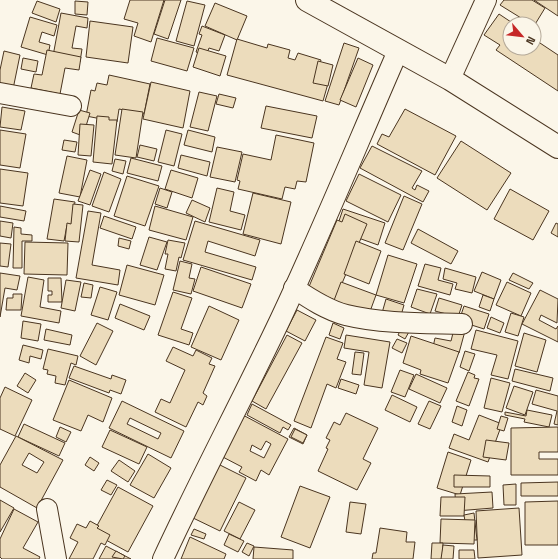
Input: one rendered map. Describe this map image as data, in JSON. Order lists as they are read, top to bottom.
{
  "north": "bottom right"
}
